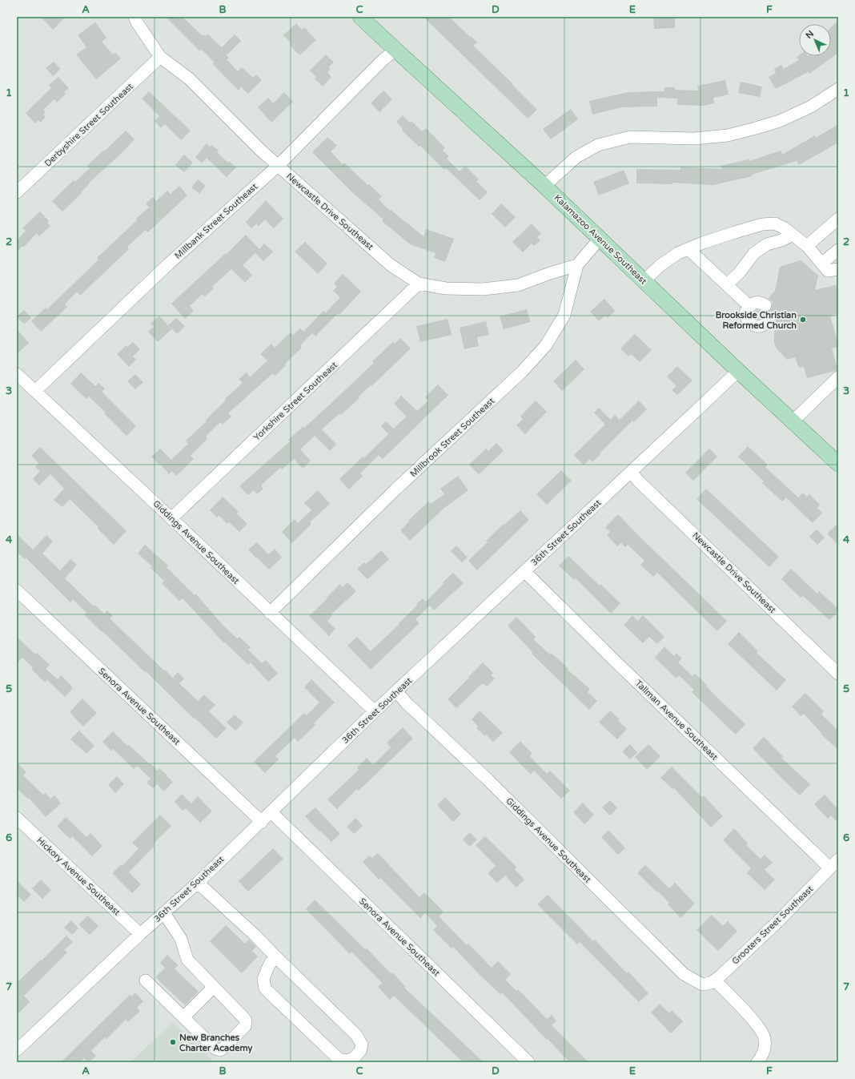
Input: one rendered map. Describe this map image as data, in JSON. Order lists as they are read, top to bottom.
{
  "streets": {
    "main road": ["Kalamazoo Avenue Southeast"],
    "street": [
      "Derbyshire Street Southeast",
      "Newcastle Drive Southeast",
      "Millbank Street Southeast",
      "Yorkshire Street Southeast",
      "Millbrook Street Southeast",
      "36th Street Southeast",
      "Giddings Avenue Southeast",
      "Senora Avenue Southeast",
      "Tallman Avenue Southeast",
      "Hickory Avenue Southeast",
      "Grooters Street Southeast"
    ]
  },
  "crossings": [
    ["Derbyshire Street Southeast", "Newcastle Drive Southeast"],
    ["Newcastle Drive Southeast", "Millbank Street Southeast"],
    ["Newcastle Drive Southeast", "Yorkshire Street Southeast"],
    ["Newcastle Drive Southeast", "Millbrook Street Southeast"],
    ["Newcastle Drive Southeast", "36th Street Southeast"],
    ["Millbank Street Southeast", "Kalamazoo Avenue Southeast"],
    ["Millbank Street Southeast", "Giddings Avenue Southeast"],
    ["Kalamazoo Avenue Southeast", "Millbrook Street Southeast"],
    ["Kalamazoo Avenue Southeast", "36th Street Southeast"],
    ["Yorkshire Street Southeast", "Giddings Avenue Southeast"],
    ["Millbrook Street Southeast", "Giddings Avenue Southeast"],
    ["36th Street Southeast", "Giddings Avenue Southeast"],
    ["36th Street Southeast", "Senora Avenue Southeast"],
    ["36th Street Southeast", "Tallman Avenue Southeast"],
    ["36th Street Southeast", "Hickory Avenue Southeast"],
    ["Giddings Avenue Southeast", "Grooters Street Southeast"],
    ["Tallman Avenue Southeast", "Grooters Street Southeast"]
  ],
  "places": ["Brookside Christian Reformed Church", "New Branches Charter Academy"],
  "north": "top left",
  "grid": {
    "columns": [
      "A",
      "B",
      "C",
      "D",
      "E",
      "F"
    ],
    "rows": [
      "1",
      "2",
      "3",
      "4",
      "5",
      "6",
      "7"
    ]
  }
}
